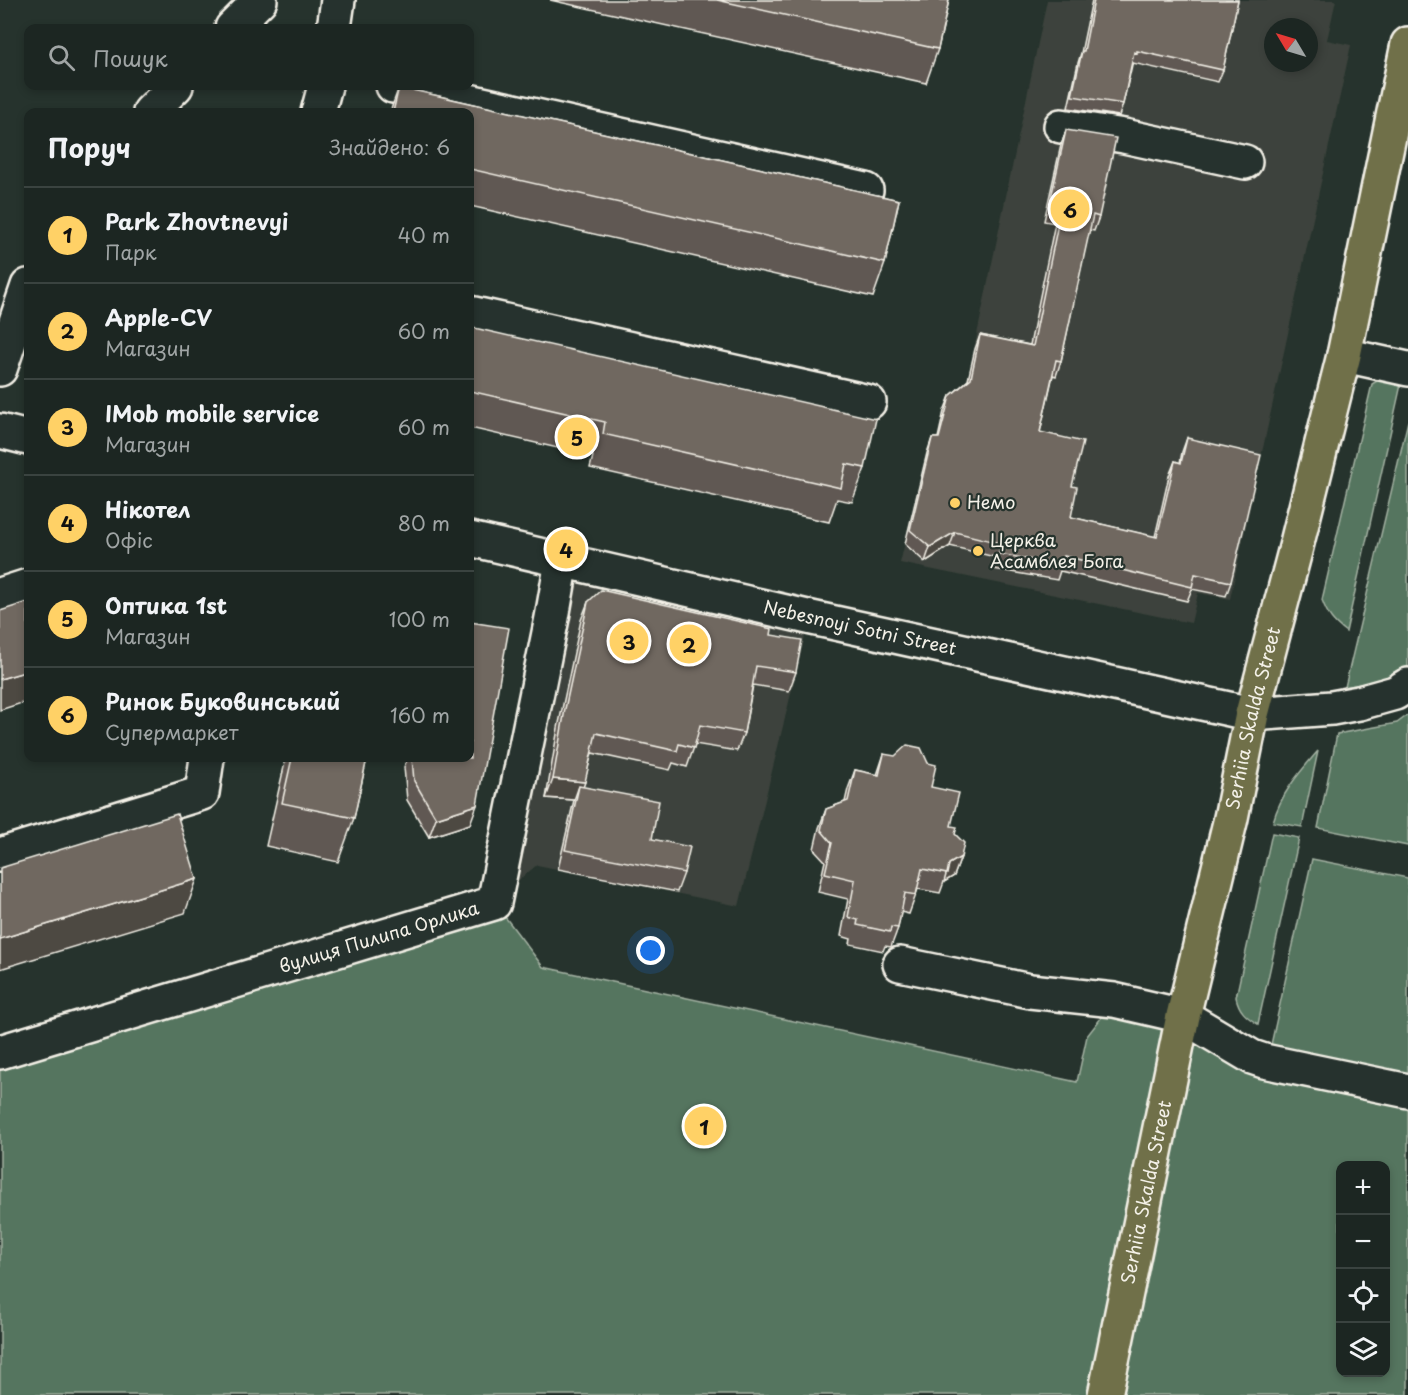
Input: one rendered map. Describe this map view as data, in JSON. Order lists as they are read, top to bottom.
{
  "streets": {
    "main road": ["Serhiia Skalda Street"],
    "street": ["Nebesnoyi Sotni Street", "вулиця Пилипа Орлика"]
  },
  "crossings": [
    ["Nebesnoyi Sotni Street", "Serhiia Skalda Street"],
    ["Nebesnoyi Sotni Street", "вулиця Пилипа Орлика"]
  ],
  "places": ["Немо", "Церква Асамблея Бога"],
  "north": "top left",
  "page": {
    "search": "Пошук",
    "heading": ["Поруч", "Знайдено: 6"],
    "list": [
      {
        "mark": "1",
        "name": "Park Zhovtnevyi",
        "note": "Парк",
        "value": "40 m"
      },
      {
        "mark": "2",
        "name": "Apple-CV",
        "note": "Магазин",
        "value": "60 m"
      },
      {
        "mark": "3",
        "name": "IMob mobile service",
        "note": "Магазин",
        "value": "60 m"
      },
      {
        "mark": "4",
        "name": "Нікотел",
        "note": "Офіс",
        "value": "80 m"
      },
      {
        "mark": "5",
        "name": "Оптика 1st",
        "note": "Магазин",
        "value": "100 m"
      },
      {
        "mark": "6",
        "name": "Ринок Буковинський",
        "note": "Супермаркет",
        "value": "160 m"
      }
    ],
    "pins": [
      "6",
      "5",
      "4",
      "3",
      "2",
      "1"
    ],
    "map_buttons": ["+", "−"]
  }
}
